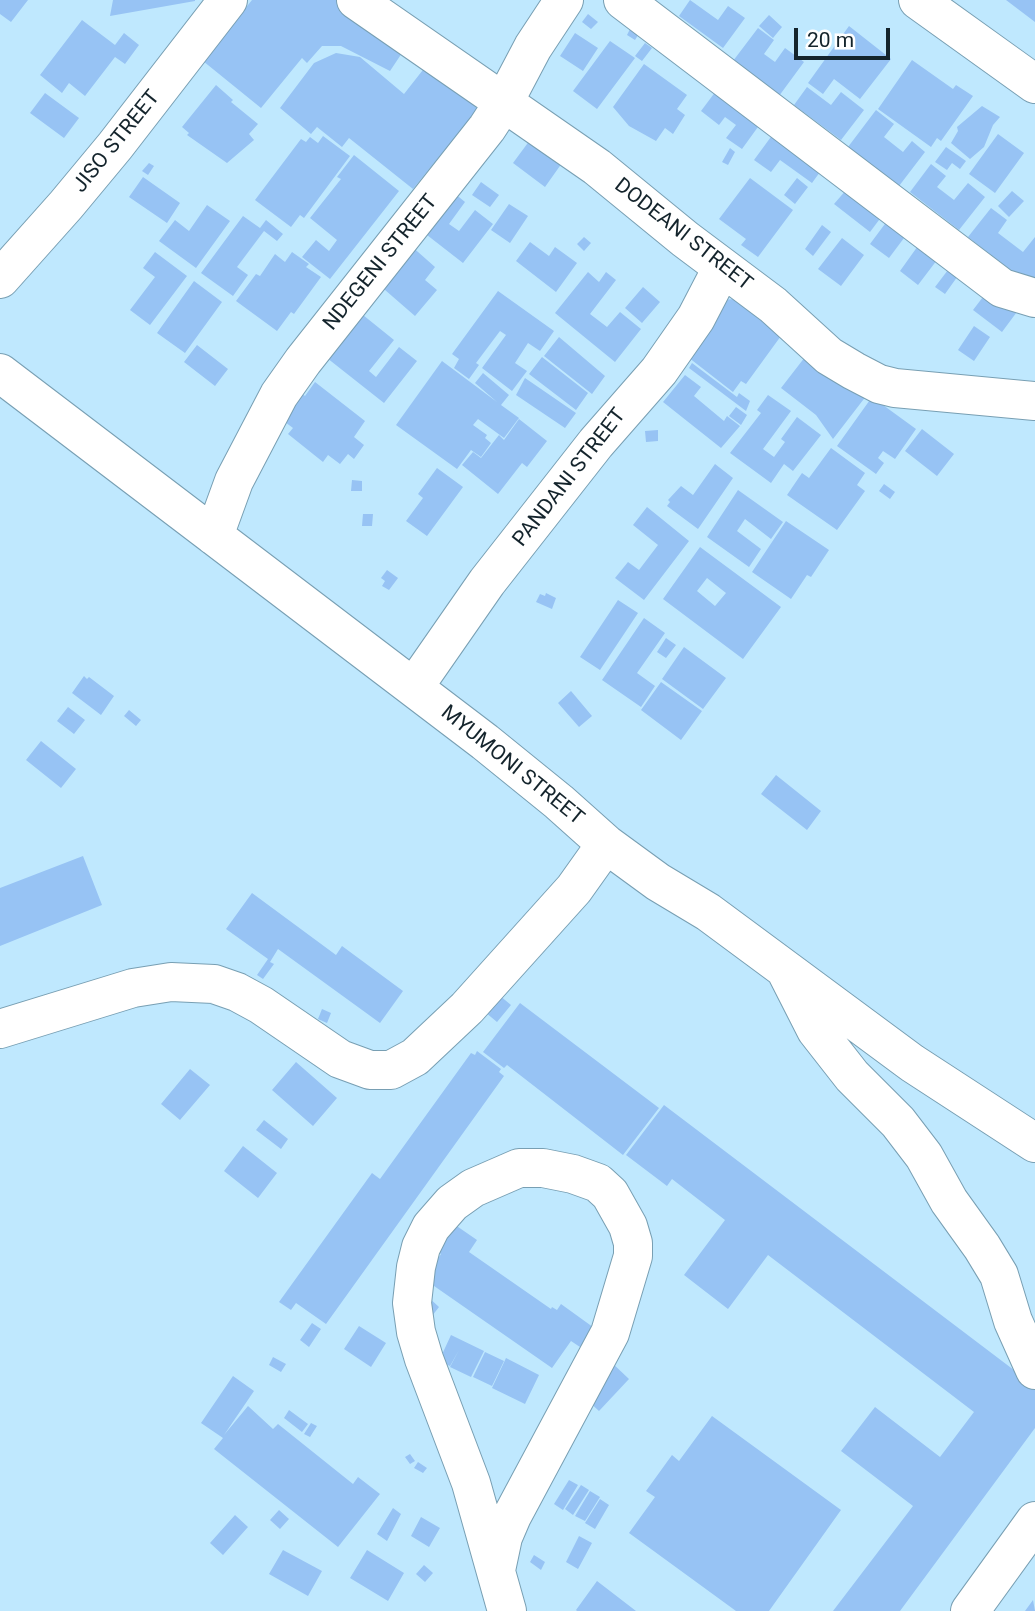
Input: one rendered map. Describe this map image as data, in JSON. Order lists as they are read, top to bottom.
{
  "streets": {
    "street": [
      "JISO STREET",
      "DODEANI STREET",
      "NDEGENI STREET",
      "PANDANI STREET",
      "MYUMONI STREET"
    ]
  },
  "crossings": [
    ["DODEANI STREET", "NDEGENI STREET"],
    ["DODEANI STREET", "PANDANI STREET"],
    ["NDEGENI STREET", "MYUMONI STREET"],
    ["PANDANI STREET", "MYUMONI STREET"]
  ],
  "scale_bar": "20 m"
}
